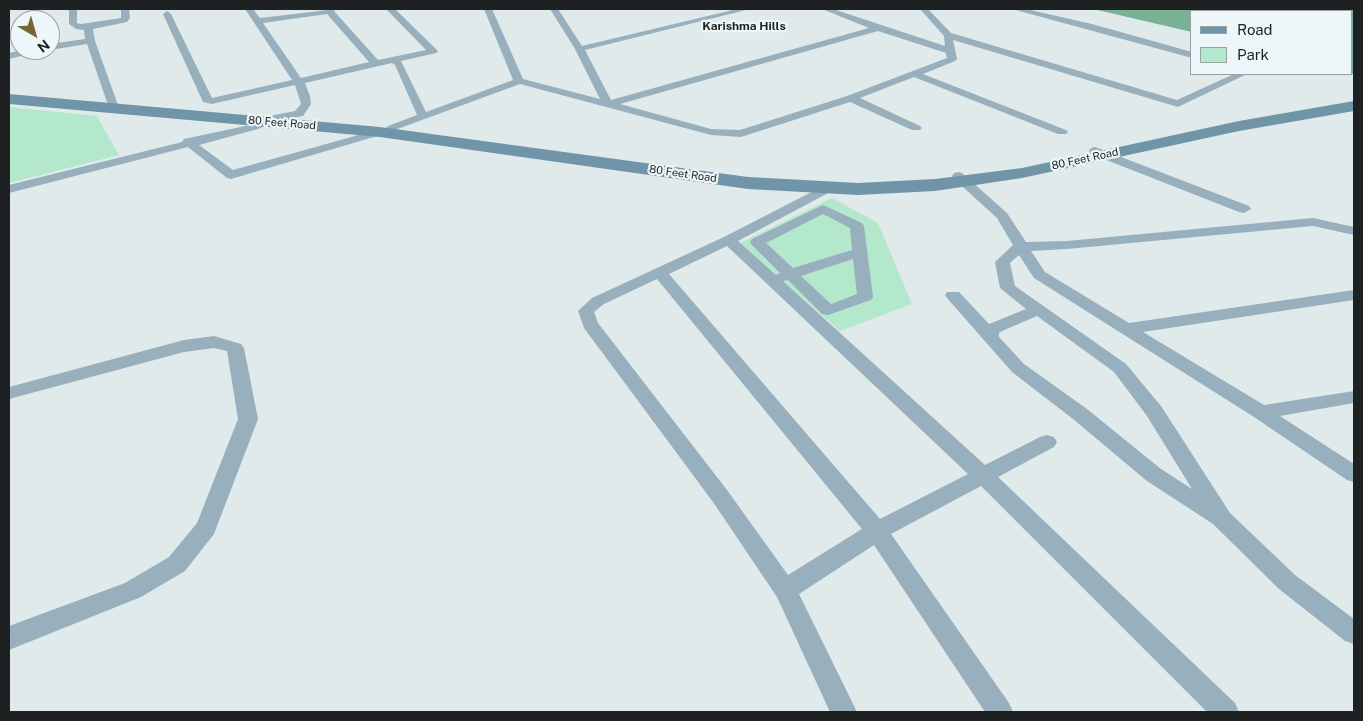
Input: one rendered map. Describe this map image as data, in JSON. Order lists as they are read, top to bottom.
{
  "streets": {
    "main road": ["80 Feet Road"]
  },
  "districts": ["Karishma Hills"],
  "legend": ["Road", "Park"],
  "north": "bottom right"
}
